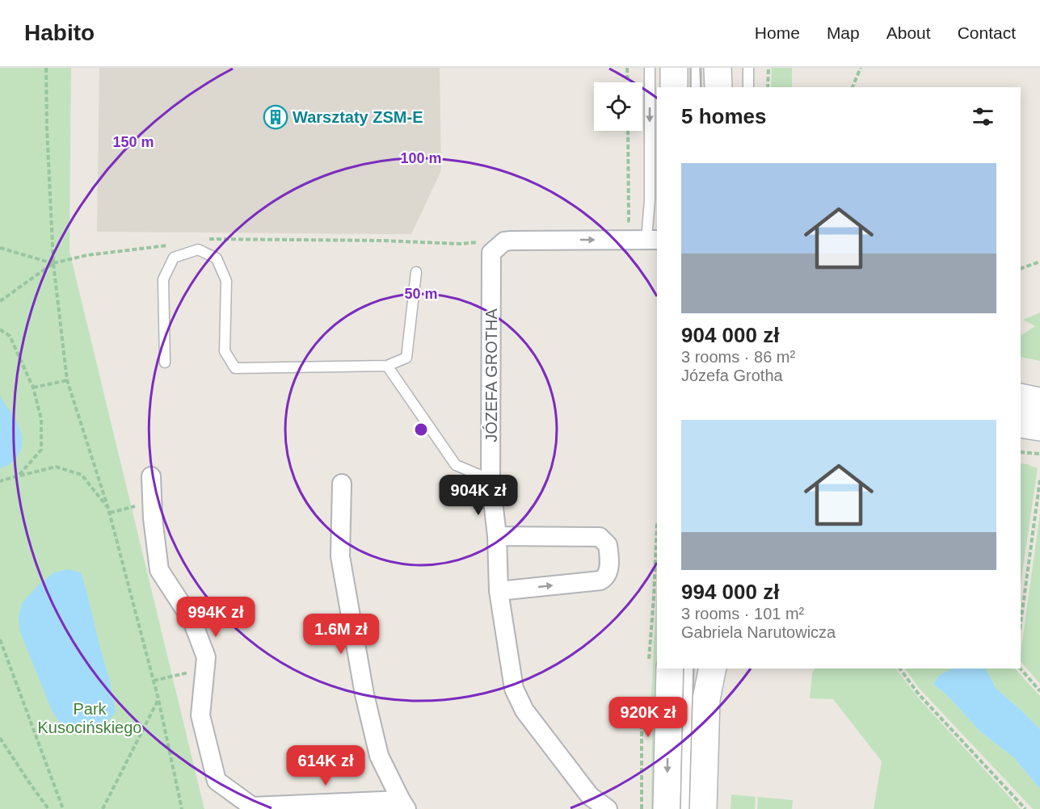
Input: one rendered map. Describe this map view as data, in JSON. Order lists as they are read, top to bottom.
{
  "streets": {
    "street": ["JÓZEFA GROTHA"]
  },
  "parks": ["Park Kusocińskiego"],
  "places": {
    "building": ["Warsztaty ZSM-E"]
  },
  "page": {
    "header": "Habito",
    "nav": [
      "Home",
      "Map",
      "About",
      "Contact"
    ],
    "heading": "5 homes",
    "list": [
      {
        "name": "904 000 zł",
        "note": "3 rooms · 86 m² · Józefa Grotha"
      },
      {
        "name": "994 000 zł",
        "note": "3 rooms · 101 m² · Gabriela Narutowicza"
      }
    ],
    "price": [
      "904K zł",
      "994K zł",
      "1.6M zł",
      "920K zł",
      "614K zł"
    ]
  },
  "rings": ["150 m", "100 m", "50 m"]
}
